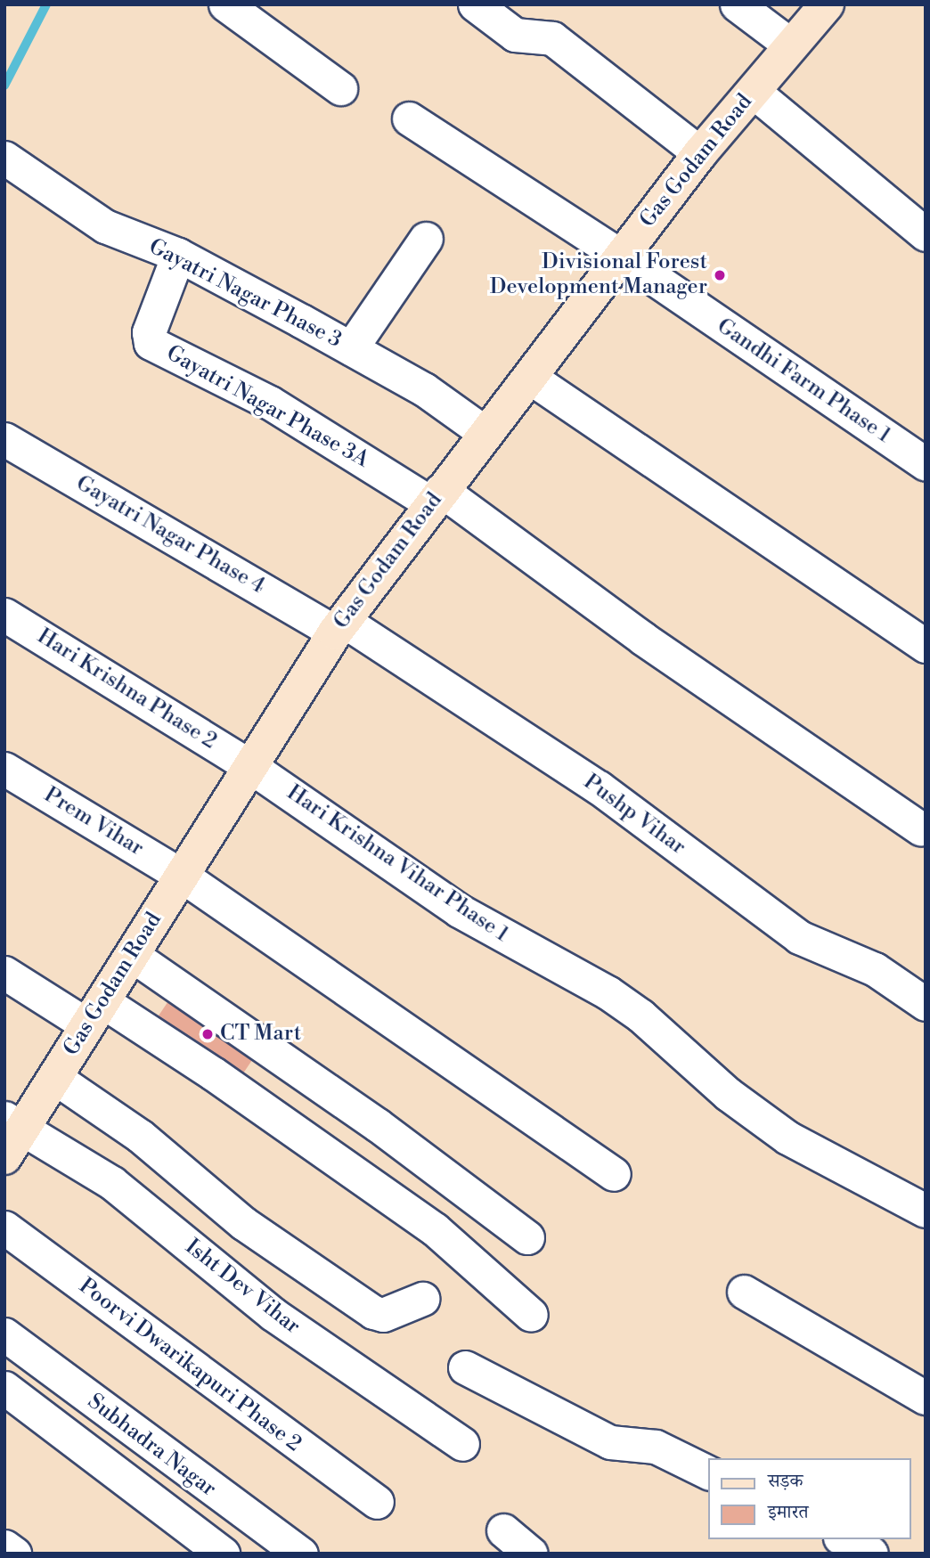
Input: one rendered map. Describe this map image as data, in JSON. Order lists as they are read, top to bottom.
{
  "streets": {
    "main road": ["Gas Godam Road"],
    "street": [
      "Gayatri Nagar Phase 3",
      "Gandhi Farm Phase 1",
      "Gayatri Nagar Phase 3A",
      "Gayatri Nagar Phase 4",
      "Hari Krishna Phase 2",
      "Pushp Vihar",
      "Prem Vihar",
      "Hari Krishna Vihar Phase 1",
      "Isht Dev Vihar",
      "Poorvi Dwarikapuri Phase 2",
      "Subhadra Nagar"
    ]
  },
  "crossings": [
    ["Gas Godam Road", "Gayatri Nagar Phase 3"],
    ["Gas Godam Road", "Gandhi Farm Phase 1"],
    ["Gas Godam Road", "Gayatri Nagar Phase 3A"],
    ["Gas Godam Road", "Gayatri Nagar Phase 4"],
    ["Gas Godam Road", "Hari Krishna Phase 2"],
    ["Gas Godam Road", "Pushp Vihar"],
    ["Gas Godam Road", "Prem Vihar"],
    ["Gas Godam Road", "Hari Krishna Vihar Phase 1"],
    ["Gas Godam Road", "Isht Dev Vihar"],
    ["Gayatri Nagar Phase 3", "Gayatri Nagar Phase 3A"],
    ["Gayatri Nagar Phase 4", "Pushp Vihar"],
    ["Hari Krishna Phase 2", "Hari Krishna Vihar Phase 1"]
  ],
  "places": ["Divisional Forest Development Manager", "CT Mart"],
  "legend": ["सड़क", "इमारत"]
}
